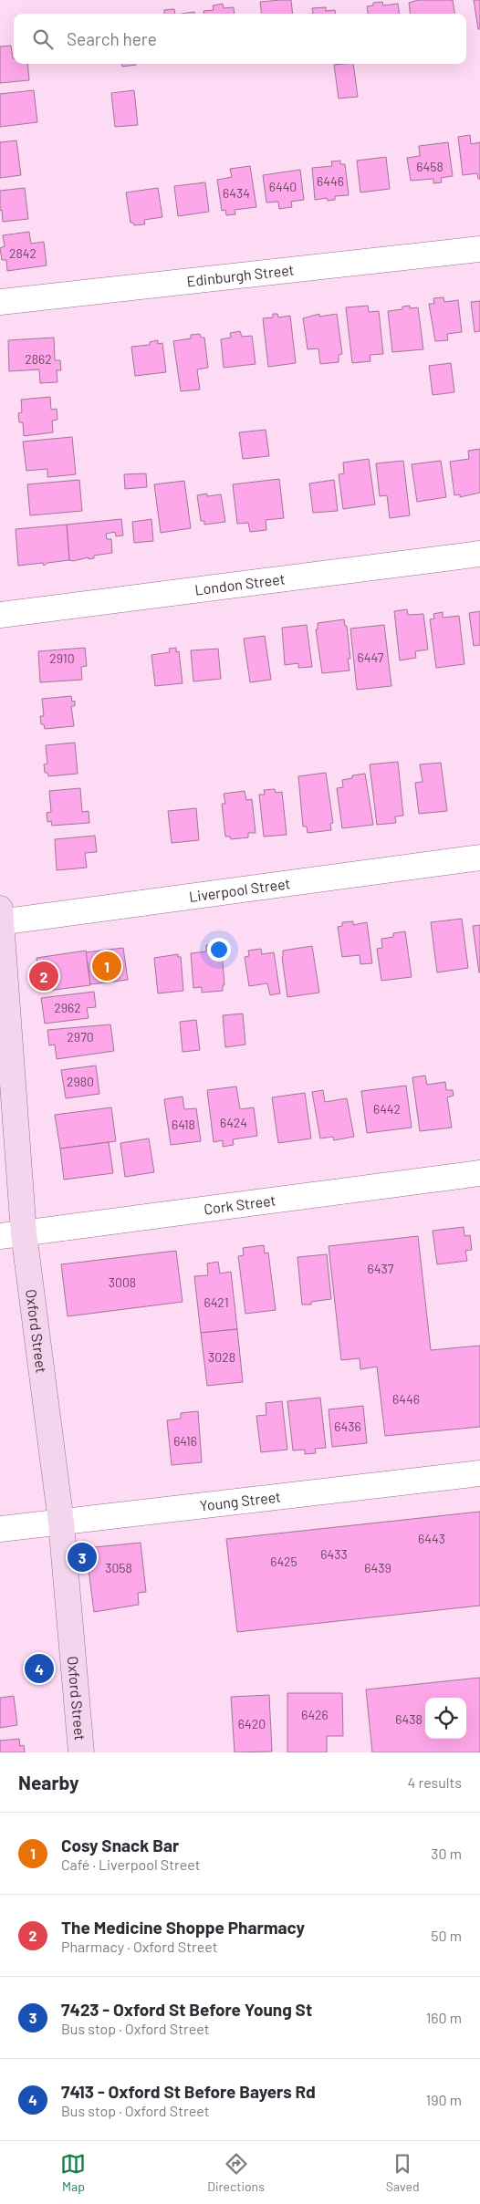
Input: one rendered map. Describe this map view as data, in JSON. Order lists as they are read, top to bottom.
{
  "streets": {
    "main road": ["Oxford Street"],
    "street": [
      "Edinburgh Street",
      "London Street",
      "Liverpool Street",
      "Cork Street",
      "Young Street"
    ]
  },
  "crossings": [
    ["Liverpool Street", "Oxford Street"],
    ["Cork Street", "Oxford Street"],
    ["Oxford Street", "Young Street"]
  ],
  "house_numbers": [
    "6458",
    "6446",
    "6440",
    "6434",
    "2842",
    "2862",
    "6447",
    "2910",
    "2962",
    "2970",
    "2980",
    "6442",
    "6424",
    "6418",
    "6437",
    "3008",
    "6421",
    "3028",
    "6446",
    "6436",
    "6416",
    "6443",
    "6433",
    "6425",
    "3058",
    "6439",
    "6426",
    "6438",
    "6420"
  ],
  "page": {
    "search": "Search here",
    "pins": [
      "1",
      "2",
      "3",
      "4"
    ],
    "heading": ["Nearby", "4 results"],
    "list": [
      {
        "mark": "1",
        "name": "Cosy Snack Bar",
        "note": "Café · Liverpool Street",
        "value": "30 m"
      },
      {
        "mark": "2",
        "name": "The Medicine Shoppe Pharmacy",
        "note": "Pharmacy · Oxford Street",
        "value": "50 m"
      },
      {
        "mark": "3",
        "name": "7423 - Oxford St Before Young St",
        "note": "Bus stop · Oxford Street",
        "value": "160 m"
      },
      {
        "mark": "4",
        "name": "7413 - Oxford St Before Bayers Rd",
        "note": "Bus stop · Oxford Street",
        "value": "190 m"
      }
    ],
    "nav": ["Map", "Directions", "Saved"]
  }
}
